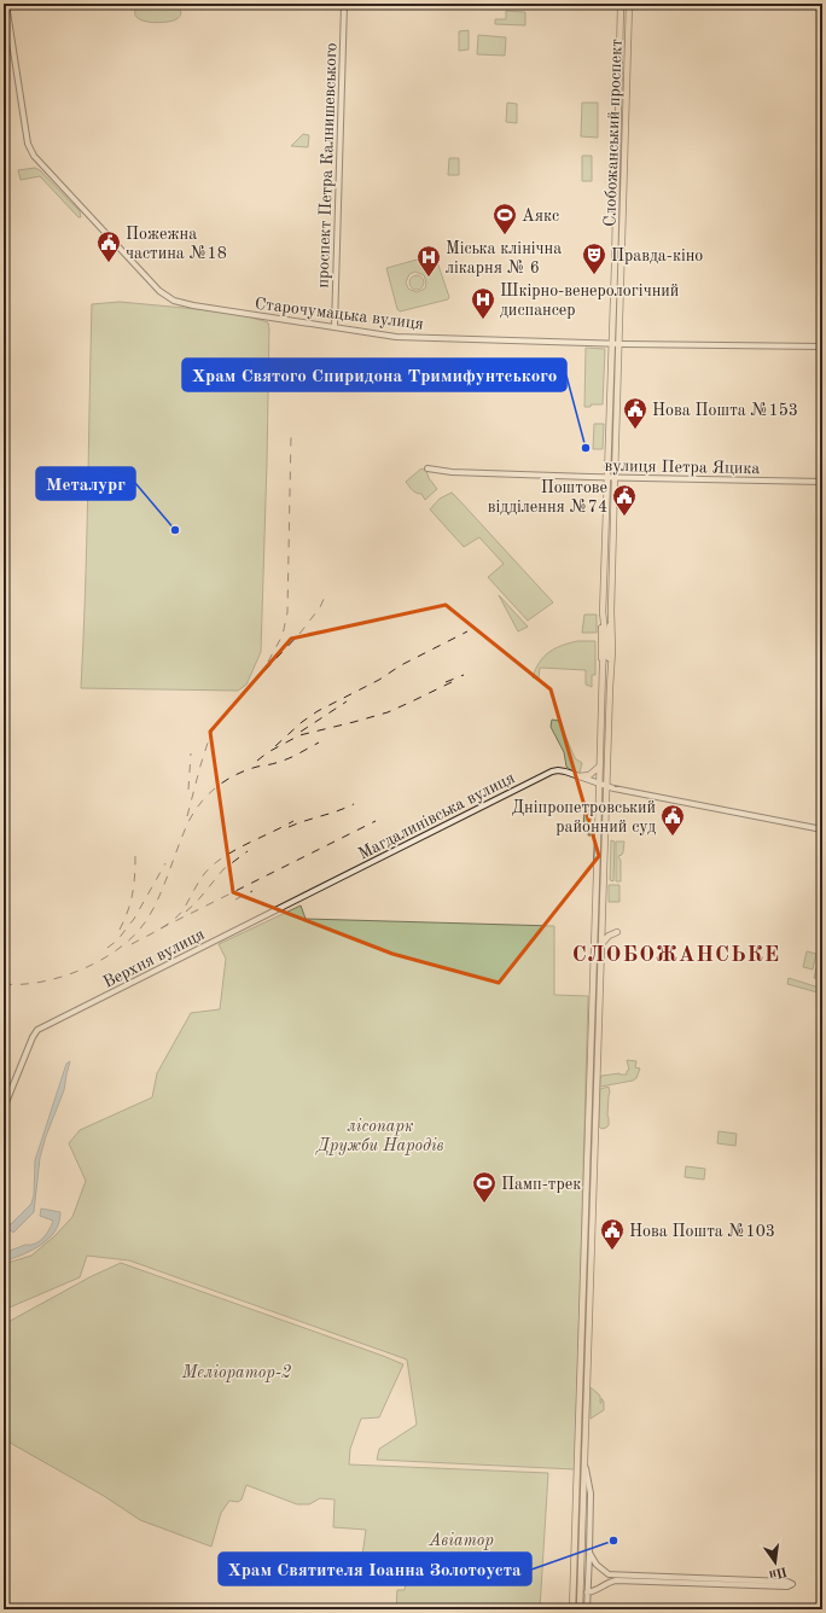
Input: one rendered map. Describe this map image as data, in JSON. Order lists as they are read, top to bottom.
{
  "streets": {
    "main road": ["Слобожанський проспект"],
    "street": [
      "проспект Петра Калнишевського",
      "Старочумацька вулиця",
      "вулиця Петра Яцика",
      "Магдалинівська вулиця",
      "Верхня вулиця"
    ]
  },
  "crossings": [
    ["Слобожанський проспект", "Старочумацька вулиця"],
    ["Слобожанський проспект", "вулиця Петра Яцика"],
    ["Слобожанський проспект", "Магдалинівська вулиця"],
    ["проспект Петра Калнишевського", "Старочумацька вулиця"],
    ["Магдалинівська вулиця", "Верхня вулиця"]
  ],
  "districts": ["СЛОБОЖАНСЬКЕ"],
  "parks": ["лісопарк Дружби Народів", "Меліоратор-2", "Авіатор"],
  "places": {
    "sports": ["Аякс", "Памп-трек"],
    "public building": [
      "Пожежна частина №18",
      "Нова Пошта №153",
      "Поштове відділення №74",
      "Дніпропетровський районний суд",
      "Нова Пошта №103"
    ],
    "theatre": ["Правда-кіно"],
    "hospital": ["Міська клінічна лікарня № 6", "Шкірно-венерологічний диспансер"],
    "other": ["Храм Святого Спиридона Тримифунтського", "Металург", "Храм Святителя Іоанна Золотоуста"]
  },
  "north": "bottom"
}
